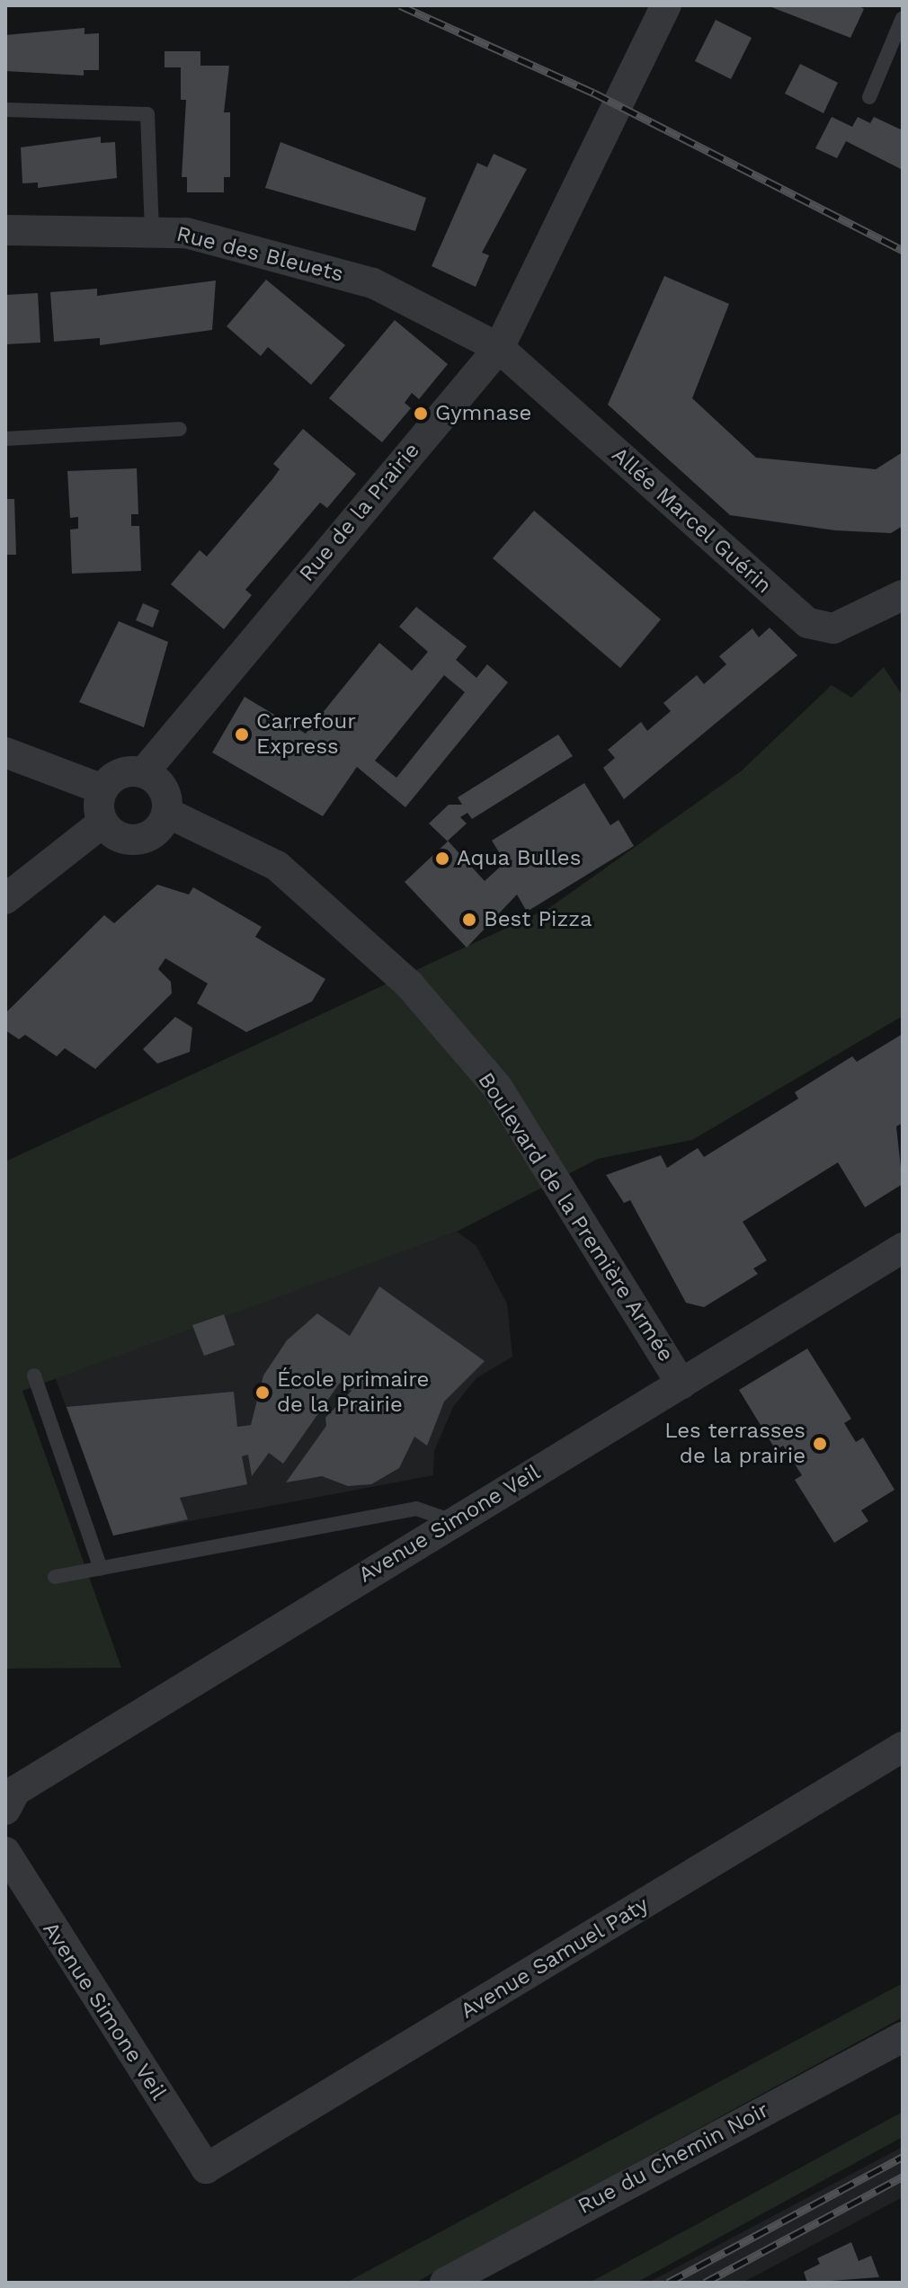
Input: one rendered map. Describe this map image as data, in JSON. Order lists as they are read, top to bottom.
{
  "streets": {
    "street": [
      "Rue des Bleuets",
      "Rue de la Prairie",
      "Allée Marcel Guérin",
      "Boulevard de la Première Armée",
      "Avenue Simone Veil",
      "Avenue Samuel Paty",
      "Rue du Chemin Noir"
    ]
  },
  "crossings": [
    ["Rue des Bleuets", "Rue de la Prairie"],
    ["Rue des Bleuets", "Allée Marcel Guérin"],
    ["Rue de la Prairie", "Allée Marcel Guérin"],
    ["Rue de la Prairie", "Boulevard de la Première Armée"],
    ["Boulevard de la Première Armée", "Avenue Simone Veil"],
    ["Avenue Simone Veil", "Avenue Samuel Paty"]
  ],
  "places": [
    "Gymnase",
    "Carrefour Express",
    "Aqua Bulles",
    "Best Pizza",
    "École primaire de la Prairie",
    "Les terrasses de la prairie"
  ]
}
